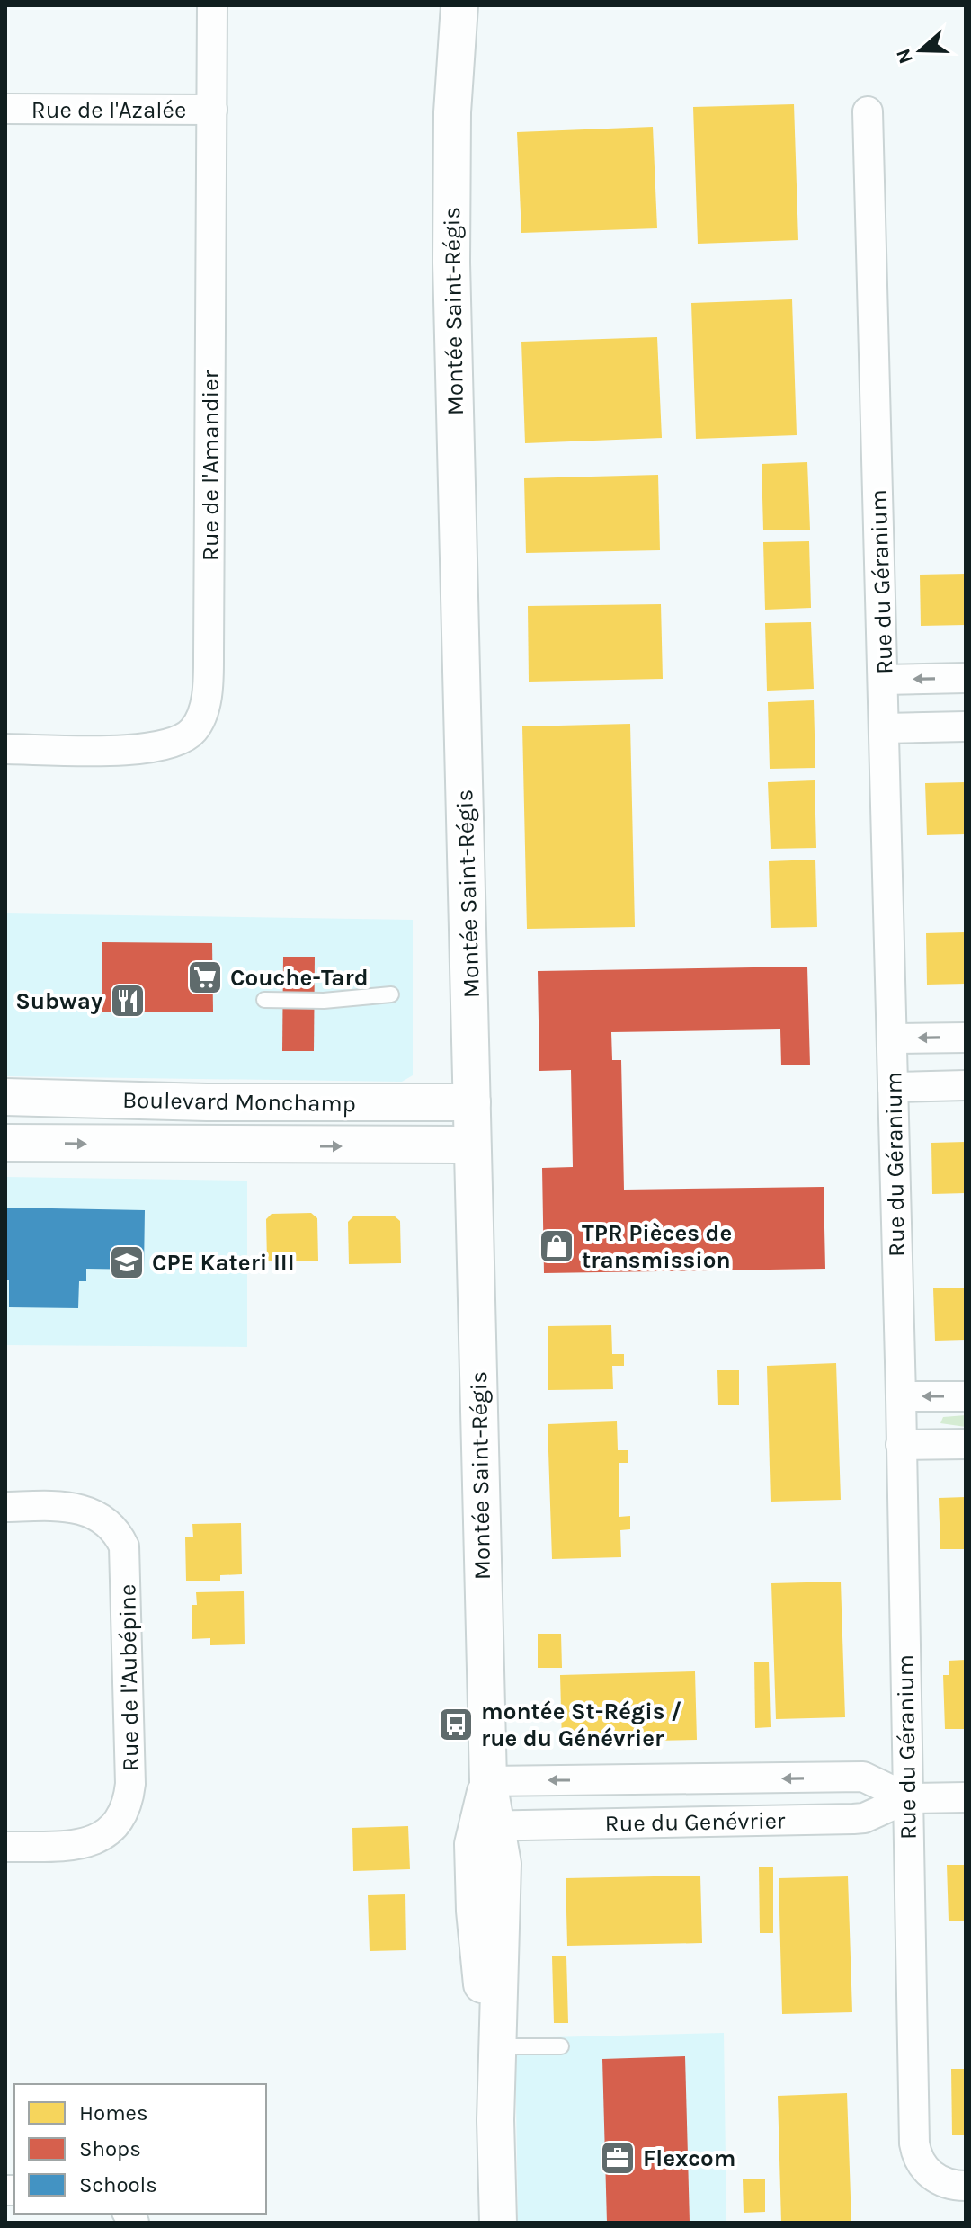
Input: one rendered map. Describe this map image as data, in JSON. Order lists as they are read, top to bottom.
{
  "streets": {
    "street": [
      "Rue de l'Azalée",
      "Montée Saint-Régis",
      "Rue de l'Amandier",
      "Rue du Géranium",
      "Boulevard Monchamp",
      "Rue de l'Aubépine",
      "Rue du Genévrier"
    ]
  },
  "crossings": [
    ["Rue de l'Azalée", "Rue de l'Amandier"],
    ["Montée Saint-Régis", "Boulevard Monchamp"],
    ["Montée Saint-Régis", "Rue du Genévrier"],
    ["Rue du Géranium", "Rue du Genévrier"]
  ],
  "places": {
    "supermarket": ["Couche-Tard"],
    "restaurant": ["Subway"],
    "shop": ["TPR Pièces de transmission"],
    "school or university": ["CPE Kateri III"],
    "bus stop": ["montée St-Régis / rue du Génévrier"],
    "office": ["Flexcom"]
  },
  "legend": ["Homes", "Shops", "Schools"],
  "north": "left"
}
